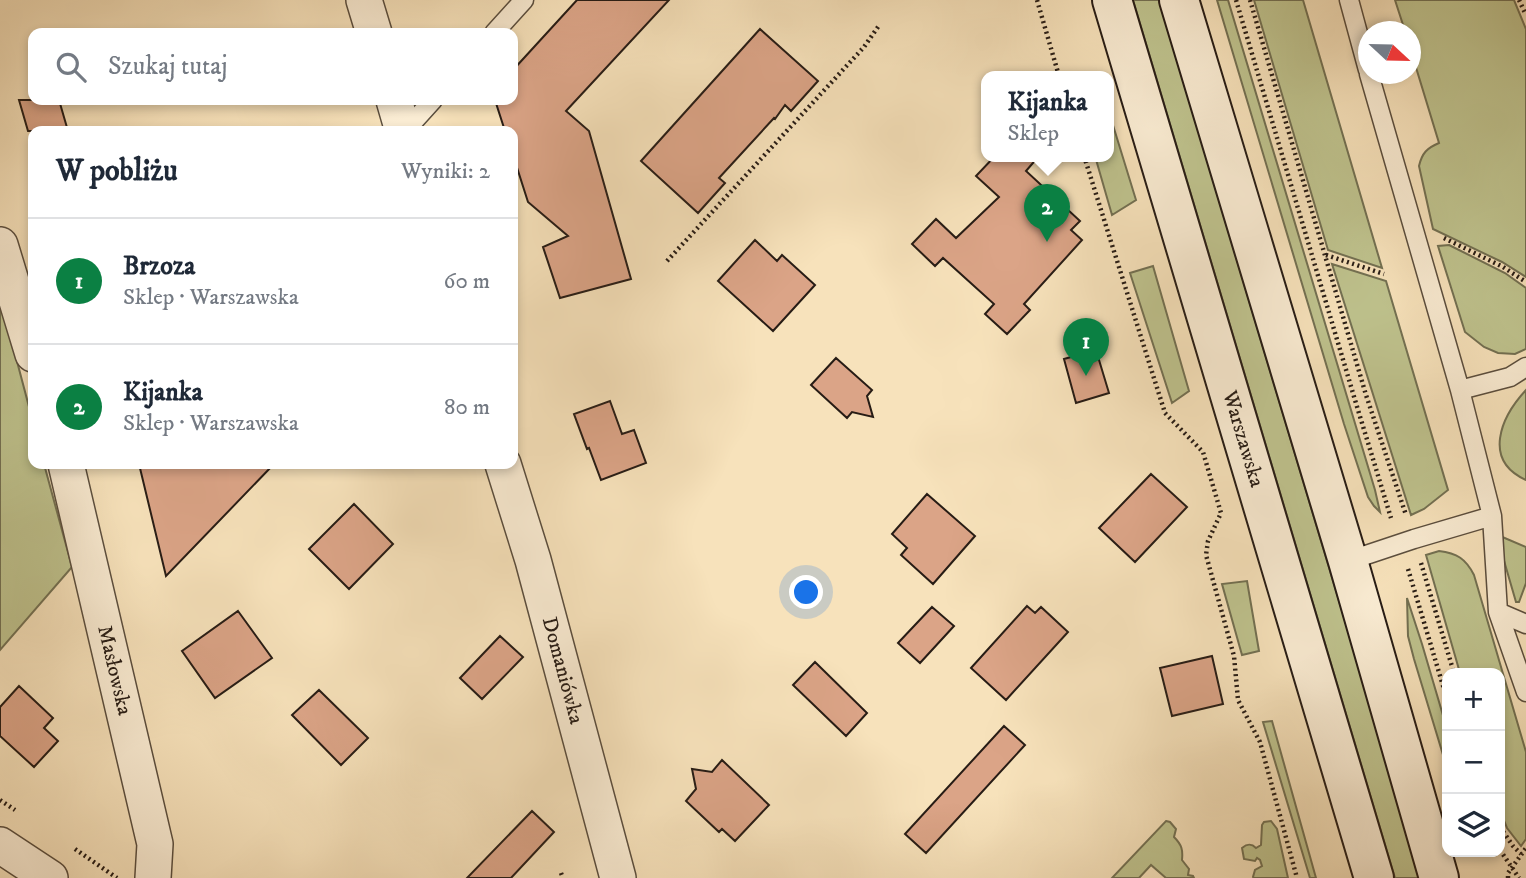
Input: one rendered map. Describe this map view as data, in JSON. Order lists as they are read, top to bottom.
{
  "streets": {
    "main road": ["Warszawska"],
    "street": ["Masłowska", "Domaniówka"]
  },
  "north": "right",
  "page": {
    "search": "Szukaj tutaj",
    "popup": ["Kijanka", "Sklep"],
    "heading": ["W pobliżu", "Wyniki: 2"],
    "pins": ["2", "1"],
    "list": [
      {
        "mark": "1",
        "name": "Brzoza",
        "note": "Sklep · Warszawska",
        "value": "60 m"
      },
      {
        "mark": "2",
        "name": "Kijanka",
        "note": "Sklep · Warszawska",
        "value": "80 m"
      }
    ],
    "map_buttons": ["+", "−"]
  }
}
